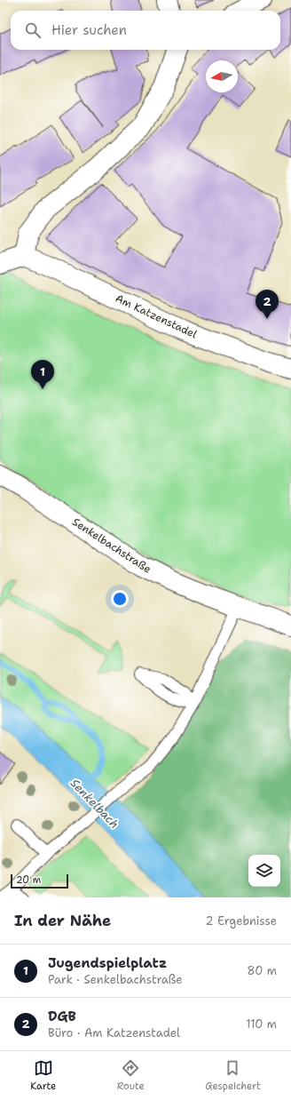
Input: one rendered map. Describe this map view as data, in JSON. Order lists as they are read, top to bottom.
{
  "streets": {
    "street": ["Am Katzenstadel", "Senkelbachstraße"]
  },
  "water": ["Senkelbach"],
  "scale_bar": "20 m",
  "north": "left",
  "page": {
    "search": "Hier suchen",
    "pins": ["2", "1"],
    "scale": "20 m",
    "heading": ["In der Nähe", "2 Ergebnisse"],
    "list": [
      {
        "mark": "1",
        "name": "Jugendspielplatz",
        "note": "Park · Senkelbachstraße",
        "value": "80 m"
      },
      {
        "mark": "2",
        "name": "DGB",
        "note": "Büro · Am Katzenstadel",
        "value": "110 m"
      }
    ],
    "nav": ["Karte", "Route", "Gespeichert"]
  }
}
